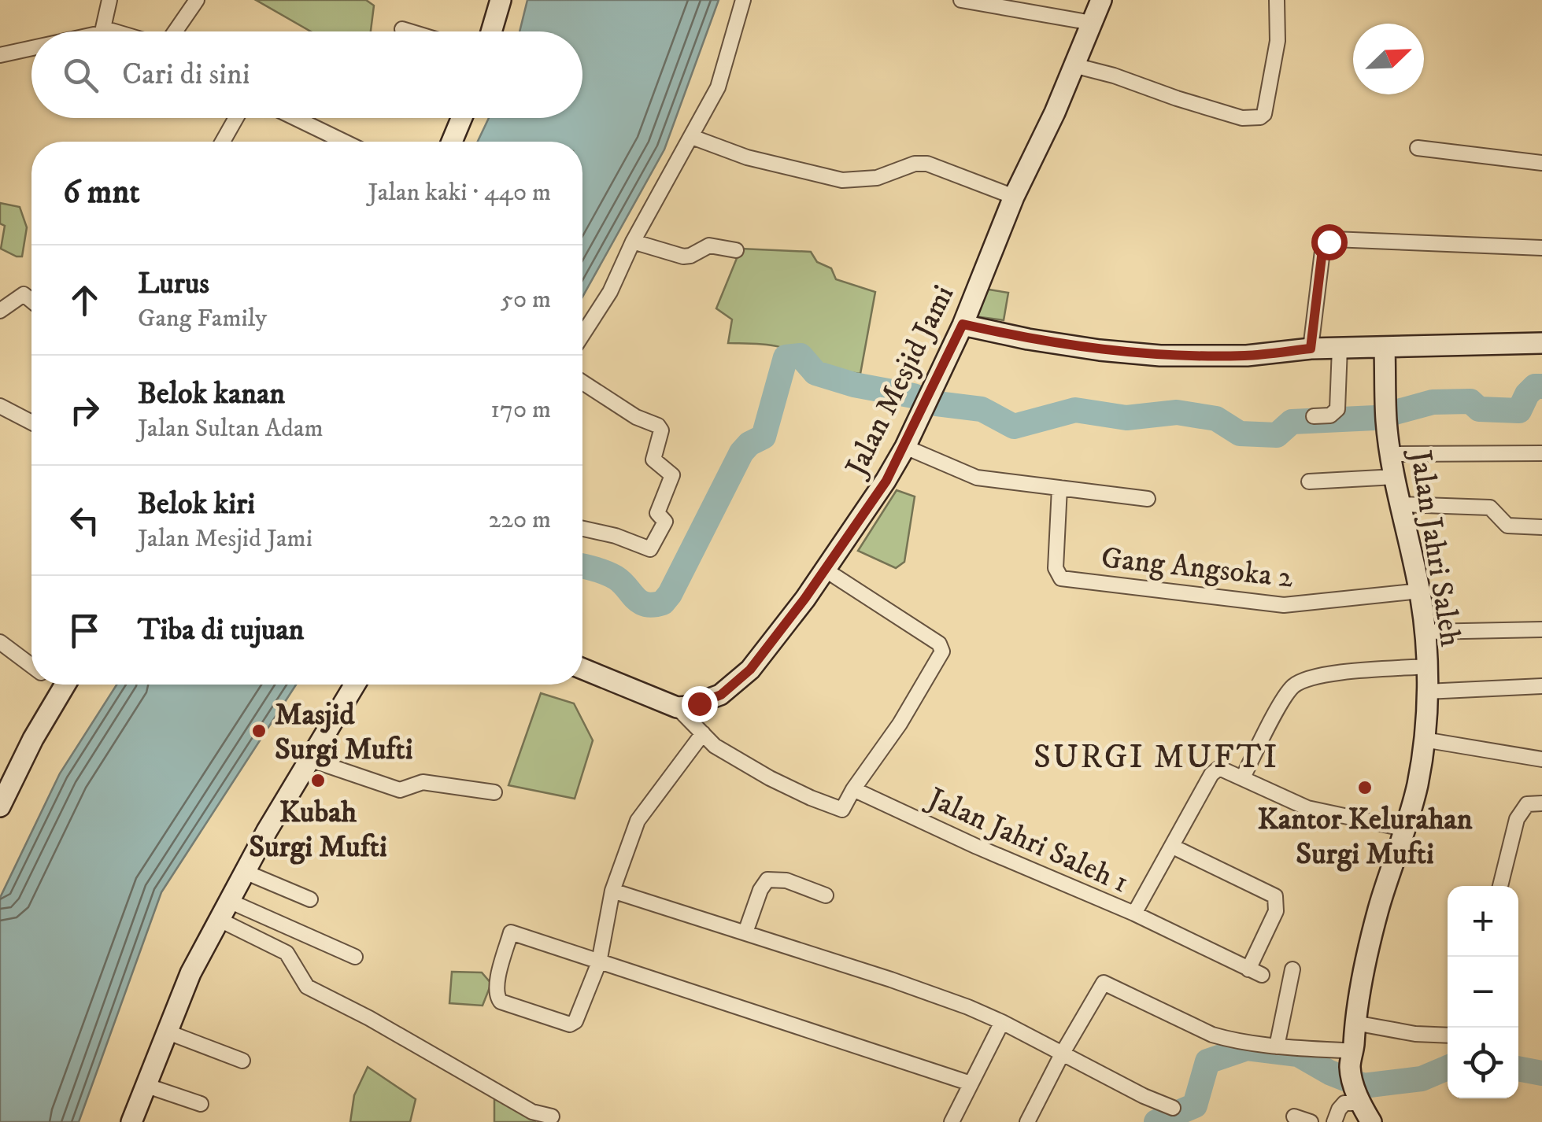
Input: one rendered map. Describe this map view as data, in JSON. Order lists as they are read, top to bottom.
{
  "streets": {
    "street": [
      "Jalan Mesjid Jami",
      "Jalan Jahri Saleh",
      "Gang Angsoka 2",
      "Jalan Jahri Saleh 1"
    ]
  },
  "crossings": [
    ["Jalan Jahri Saleh", "Gang Angsoka 2"],
    ["Jalan Jahri Saleh", "Jalan Jahri Saleh 1"]
  ],
  "districts": ["SURGI MUFTI"],
  "places": ["Masjid Surgi Mufti", "Kubah Surgi Mufti", "Kantor Kelurahan Surgi Mufti"],
  "north": "top right",
  "page": {
    "search": "Cari di sini",
    "heading": ["6 mnt", "Jalan kaki · 440 m"],
    "list": [
      ["Lurus", "Gang Family", "50 m"],
      ["Belok kanan", "Jalan Sultan Adam", "170 m"],
      ["Belok kiri", "Jalan Mesjid Jami", "220 m"],
      "Tiba di tujuan"
    ],
    "map_buttons": ["+", "−"]
  }
}
